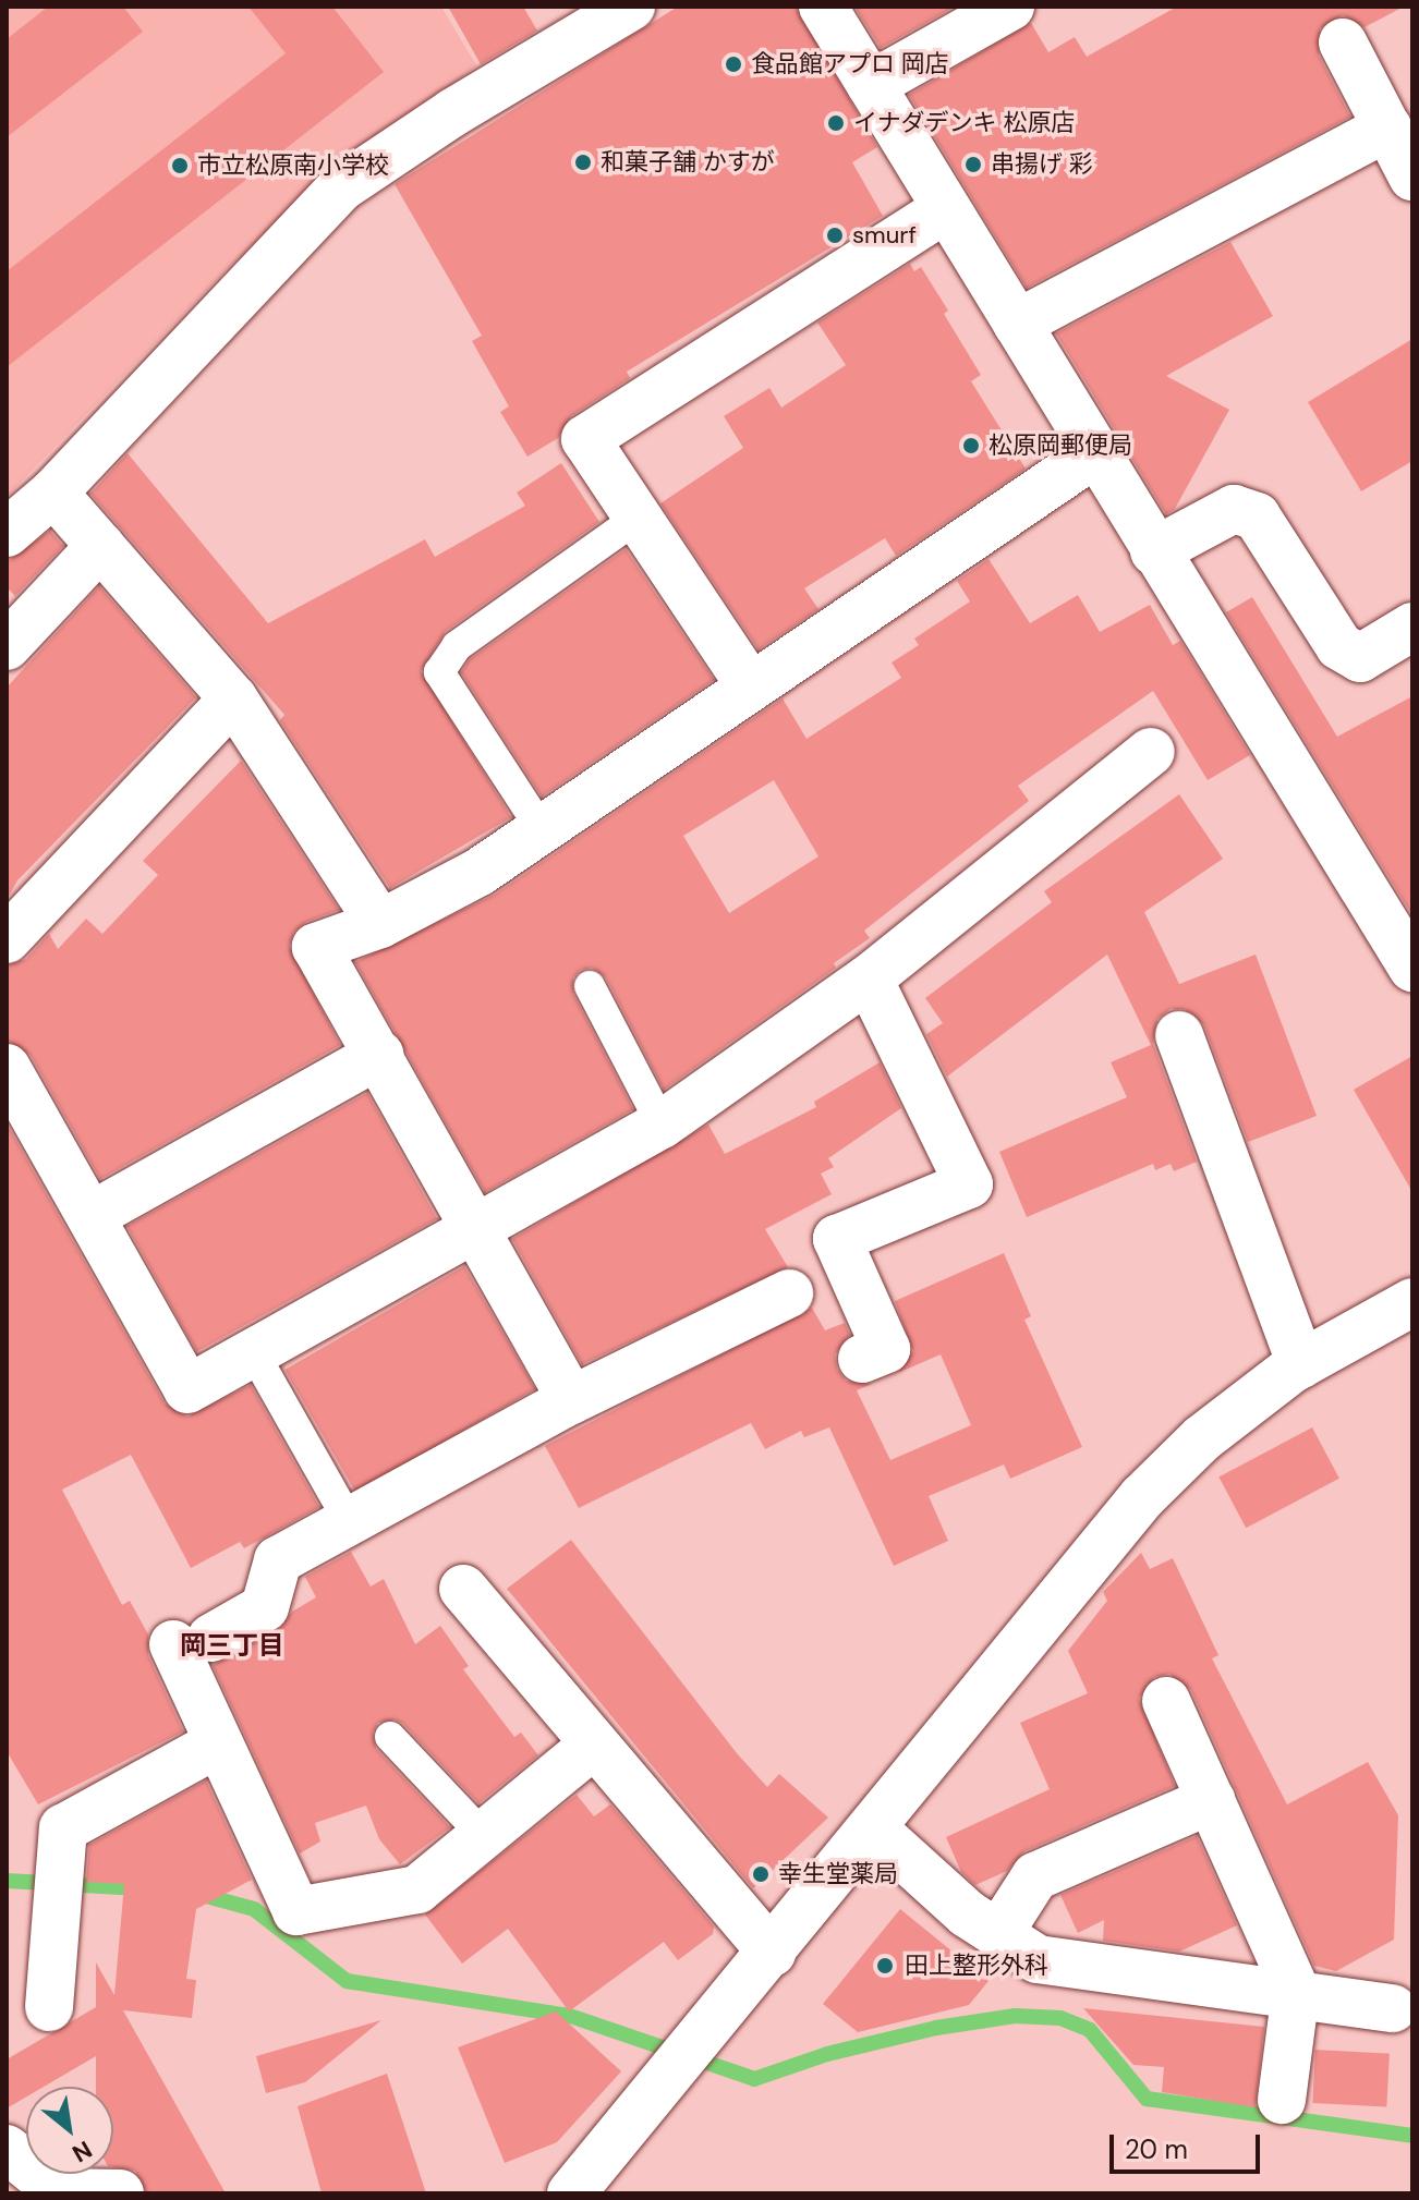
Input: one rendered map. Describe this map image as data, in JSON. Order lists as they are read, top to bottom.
{
  "districts": ["岡三丁目"],
  "places": [
    "食品館アプロ 岡店",
    "イナダデンキ 松原店",
    "和菓子舗 かすが",
    "串揚げ 彩",
    "市立松原南小学校",
    "smurf",
    "松原岡郵便局",
    "幸生堂薬局",
    "田上整形外科"
  ],
  "scale_bar": "20 m",
  "north": "bottom right"
}
